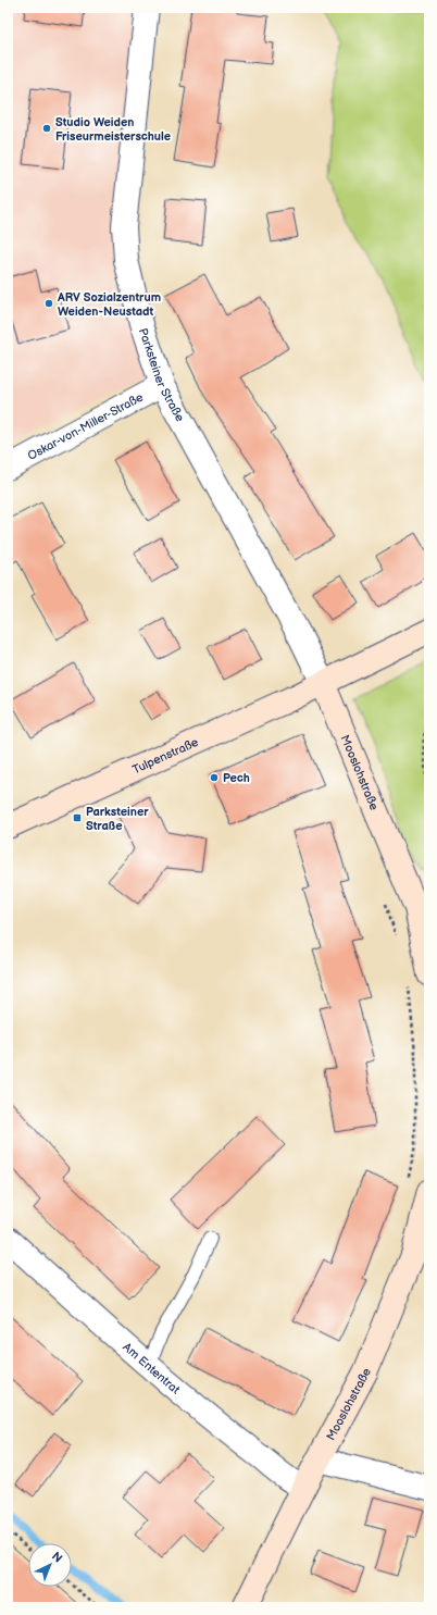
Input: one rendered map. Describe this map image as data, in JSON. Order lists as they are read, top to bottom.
{
  "streets": {
    "street": [
      "Parksteiner Straße",
      "Oskar-von-Miller-Straße",
      "Tulpenstraße",
      "Mooslohstraße",
      "Am Ententrat"
    ]
  },
  "crossings": [
    ["Parksteiner Straße", "Oskar-von-Miller-Straße"],
    ["Parksteiner Straße", "Tulpenstraße"],
    ["Parksteiner Straße", "Mooslohstraße"],
    ["Tulpenstraße", "Mooslohstraße"],
    ["Mooslohstraße", "Am Ententrat"]
  ],
  "places": {
    "other": ["Studio Weiden Friseurmeisterschule", "ARV Sozialzentrum Weiden-Neustadt", "Pech"],
    "transit": ["Parksteiner Straße"]
  },
  "north": "top right"
}
